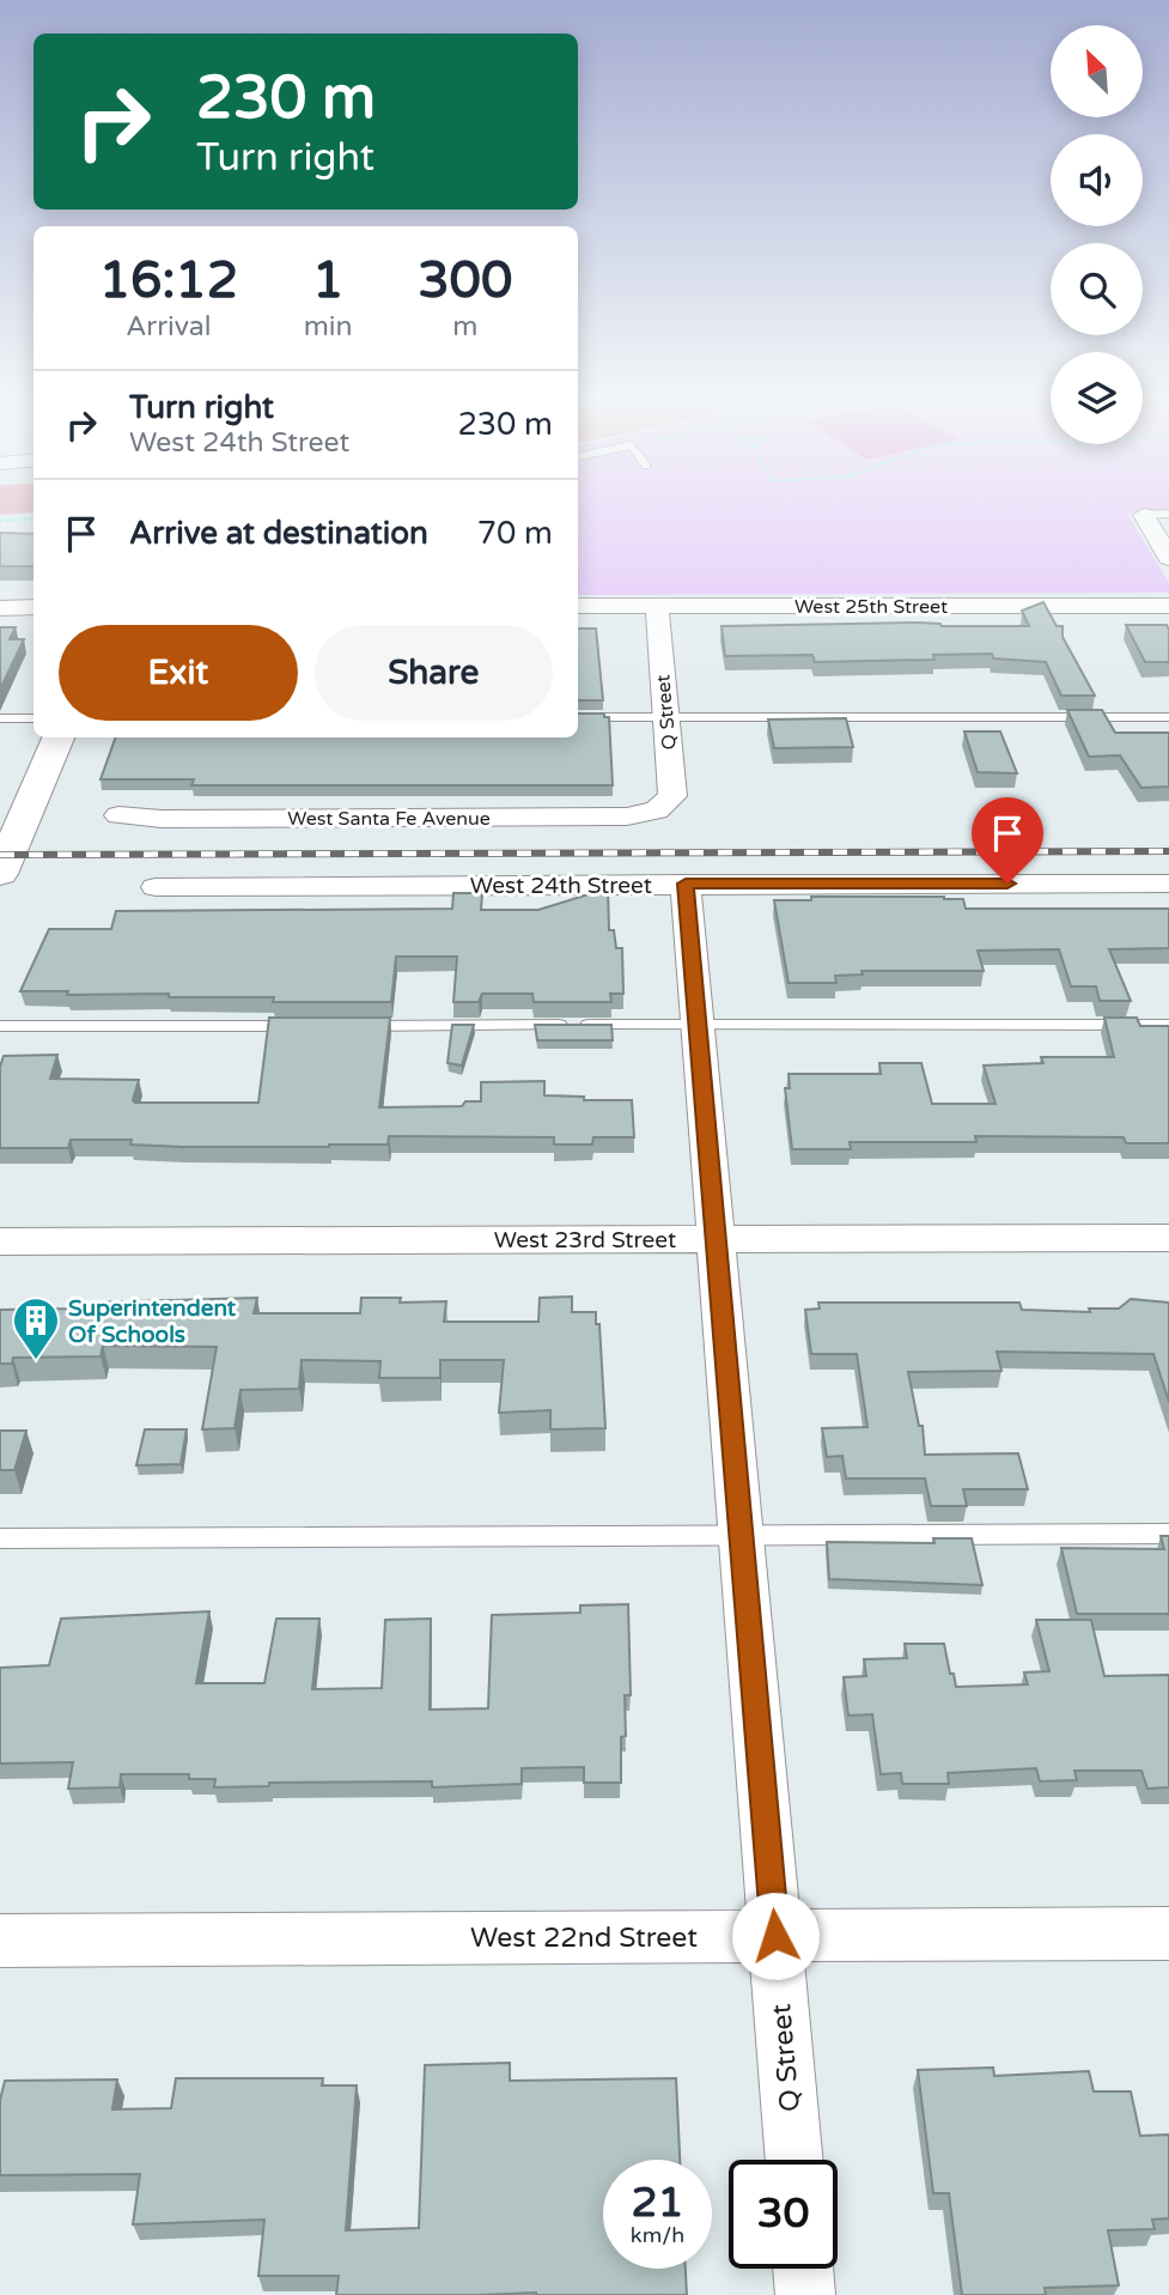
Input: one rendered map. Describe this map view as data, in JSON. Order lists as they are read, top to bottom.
{
  "streets": {
    "street": [
      "West 25th Street",
      "Q Street",
      "West Santa Fe Avenue",
      "West 24th Street",
      "West 23rd Street",
      "West 22nd Street"
    ]
  },
  "crossings": [
    ["West 25th Street", "Q Street"],
    ["Q Street", "West Santa Fe Avenue"],
    ["Q Street", "West 24th Street"],
    ["Q Street", "West 23rd Street"],
    ["Q Street", "West 22nd Street"]
  ],
  "places": {
    "building": ["Superintendent Of Schools"]
  },
  "north": "top left",
  "page": {
    "turn": ["230 m", "Turn right"],
    "eta": [
      "16:12",
      "Arrival",
      "1",
      "min",
      "300",
      "m"
    ],
    "list": [
      {
        "name": "Turn right",
        "note": "West 24th Street",
        "value": "230 m"
      },
      {
        "name": "Arrive at destination",
        "value": "70 m"
      }
    ],
    "buttons": ["Exit", "Share"],
    "speed": "21 km/h",
    "limit": "30"
  }
}
